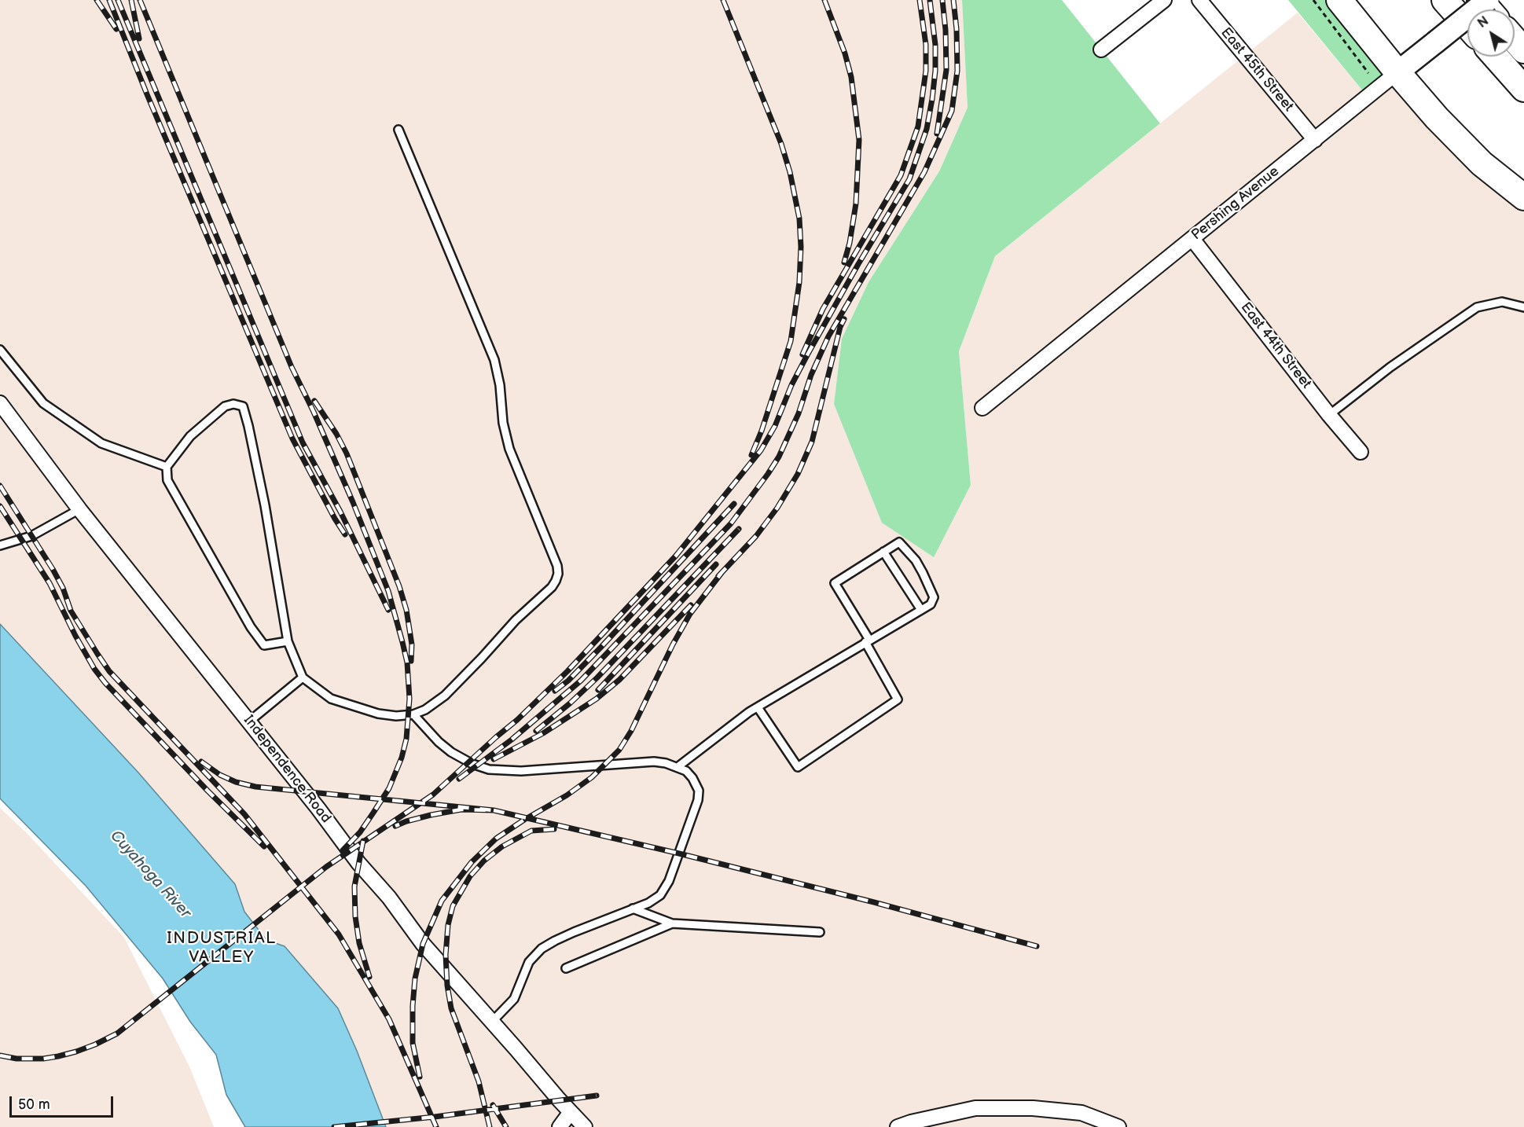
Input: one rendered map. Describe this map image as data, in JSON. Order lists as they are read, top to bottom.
{
  "streets": {
    "main road": ["Pershing Avenue"],
    "street": ["East 45th Street", "East 44th Street", "Independence Road"]
  },
  "crossings": [
    ["East 45th Street", "Pershing Avenue"],
    ["Pershing Avenue", "East 44th Street"]
  ],
  "districts": ["INDUSTRIAL VALLEY"],
  "water": ["Cuyahoga River"],
  "scale_bar": "50 m",
  "north": "top left"
}
